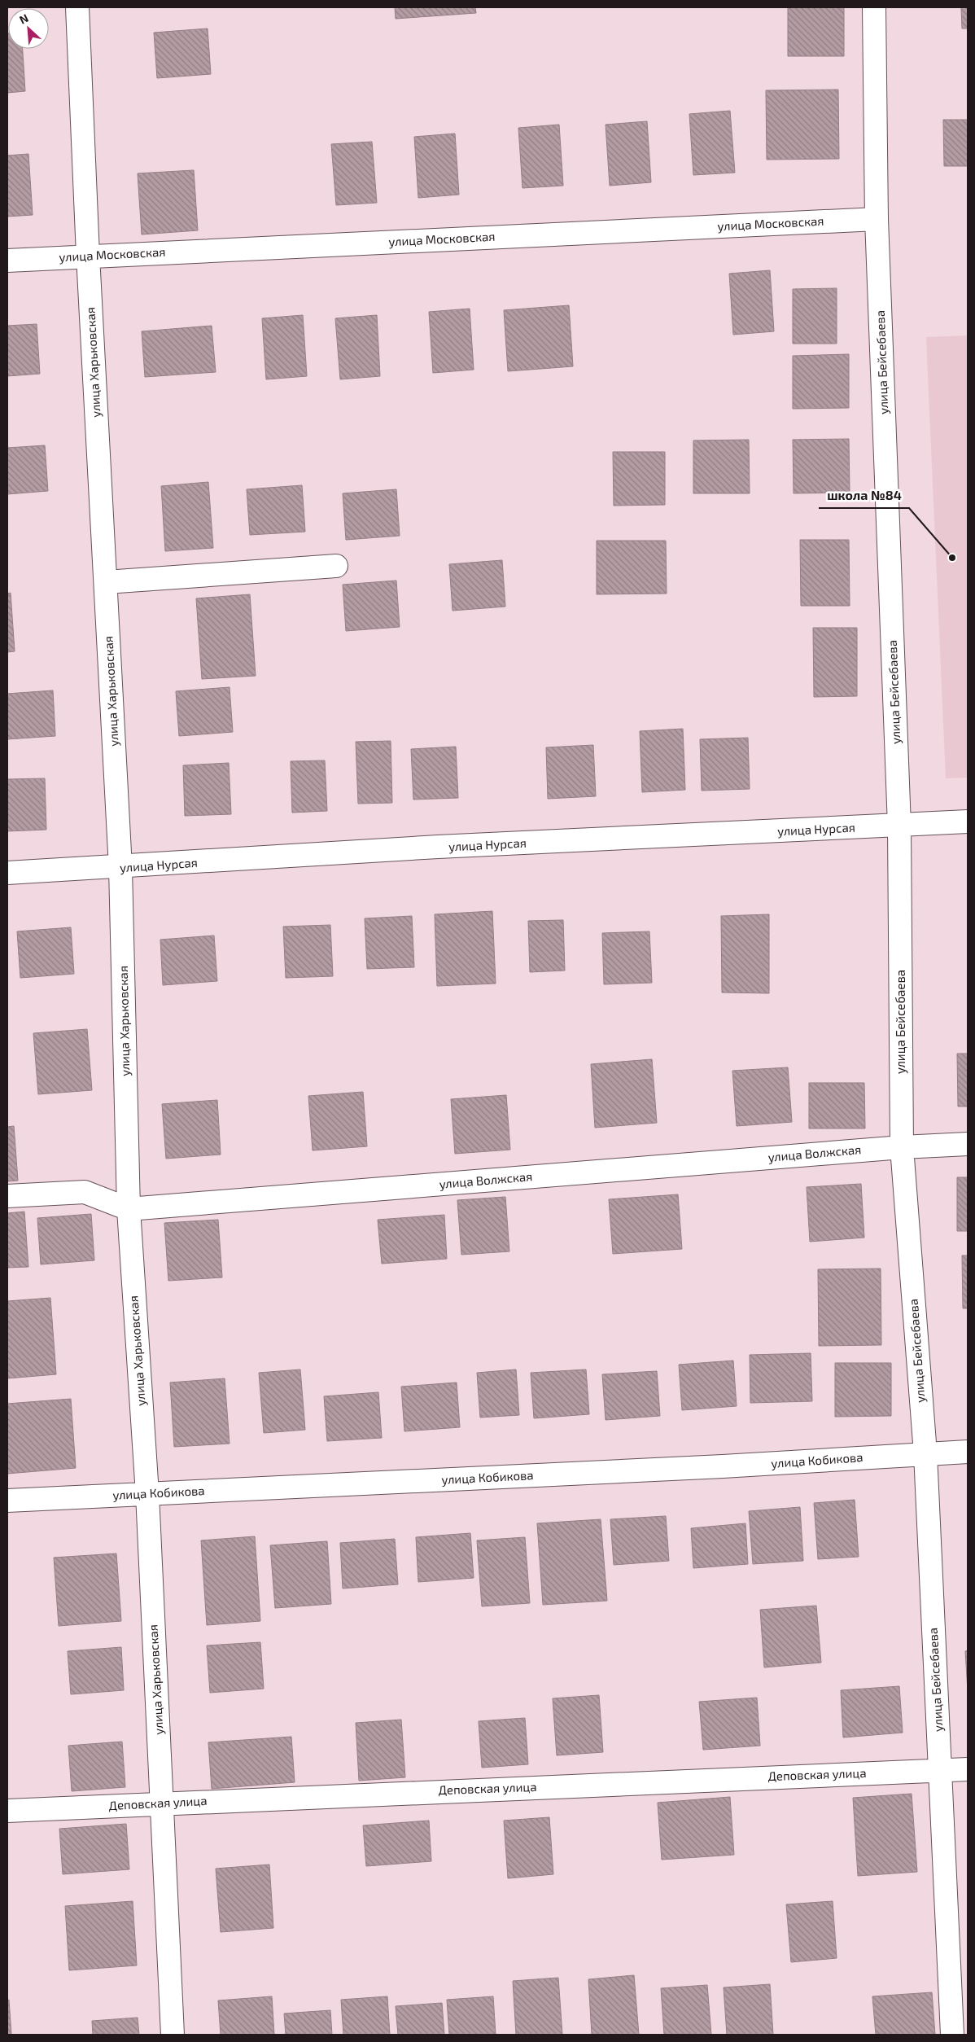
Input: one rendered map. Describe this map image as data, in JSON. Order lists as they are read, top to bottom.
{
  "streets": {
    "street": [
      "улица Московская",
      "улица Харьковская",
      "улица Бейсебаева",
      "улица Нурсая",
      "улица Волжская",
      "улица Кобикова",
      "Деповская улица"
    ]
  },
  "crossings": [
    ["улица Московская", "улица Харьковская"],
    ["улица Московская", "улица Бейсебаева"],
    ["улица Харьковская", "улица Нурсая"],
    ["улица Харьковская", "улица Волжская"],
    ["улица Харьковская", "улица Кобикова"],
    ["улица Харьковская", "Деповская улица"],
    ["улица Бейсебаева", "улица Нурсая"],
    ["улица Бейсебаева", "улица Волжская"],
    ["улица Бейсебаева", "улица Кобикова"],
    ["улица Бейсебаева", "Деповская улица"]
  ],
  "places": ["школа №84"],
  "north": "top left"
}
